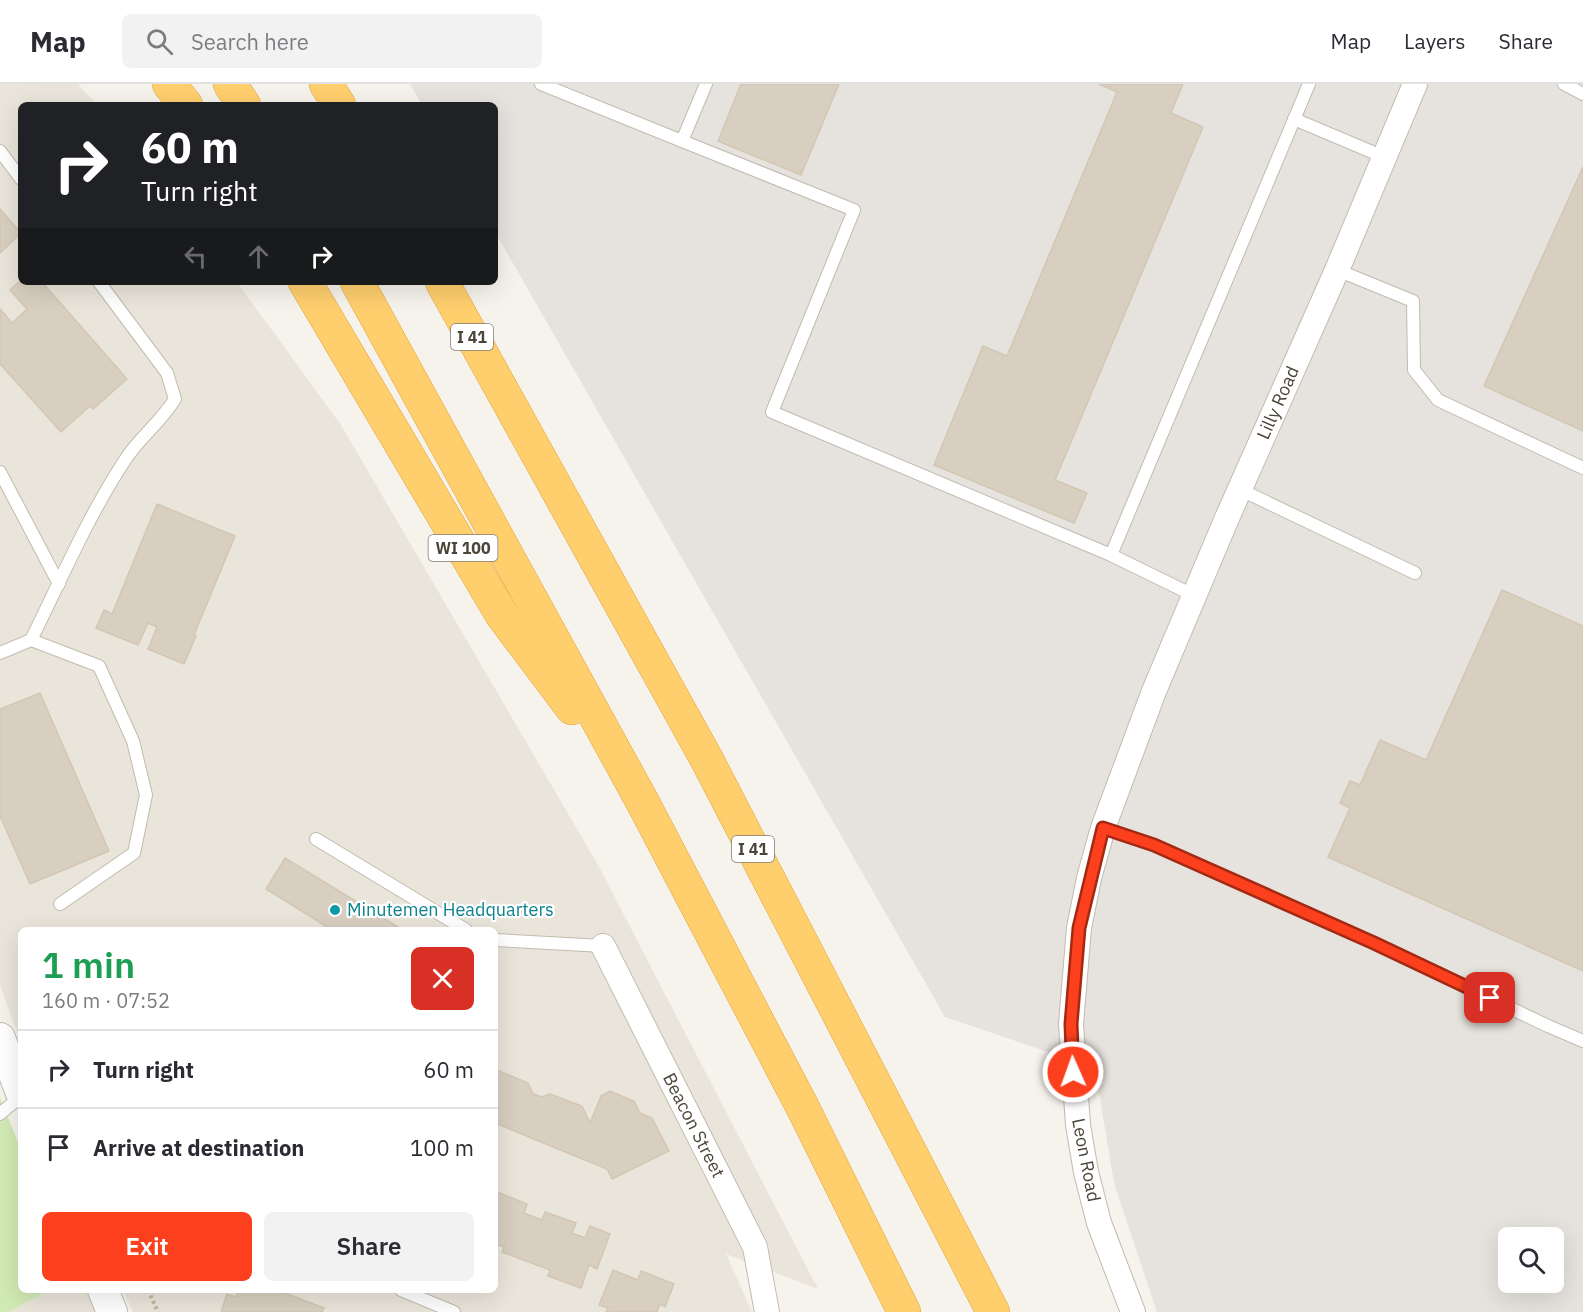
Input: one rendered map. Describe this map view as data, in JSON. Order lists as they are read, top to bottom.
{
  "streets": {
    "highway": ["I 41", "WI 100"],
    "street": ["Lilly Road", "Beacon Street", "Leon Road"]
  },
  "crossings": [
    ["Lilly Road", "Leon Road"]
  ],
  "places": ["Minutemen Headquarters"],
  "page": {
    "header": "Map",
    "search": "Search here",
    "nav": ["Map", "Layers", "Share"],
    "turn": ["60 m", "Turn right"],
    "heading": ["1 min", "160 m · 07:52"],
    "list": [
      {
        "name": "Turn right",
        "value": "60 m"
      },
      {
        "name": "Arrive at destination",
        "value": "100 m"
      }
    ],
    "buttons": ["Exit", "Share"]
  }
}
